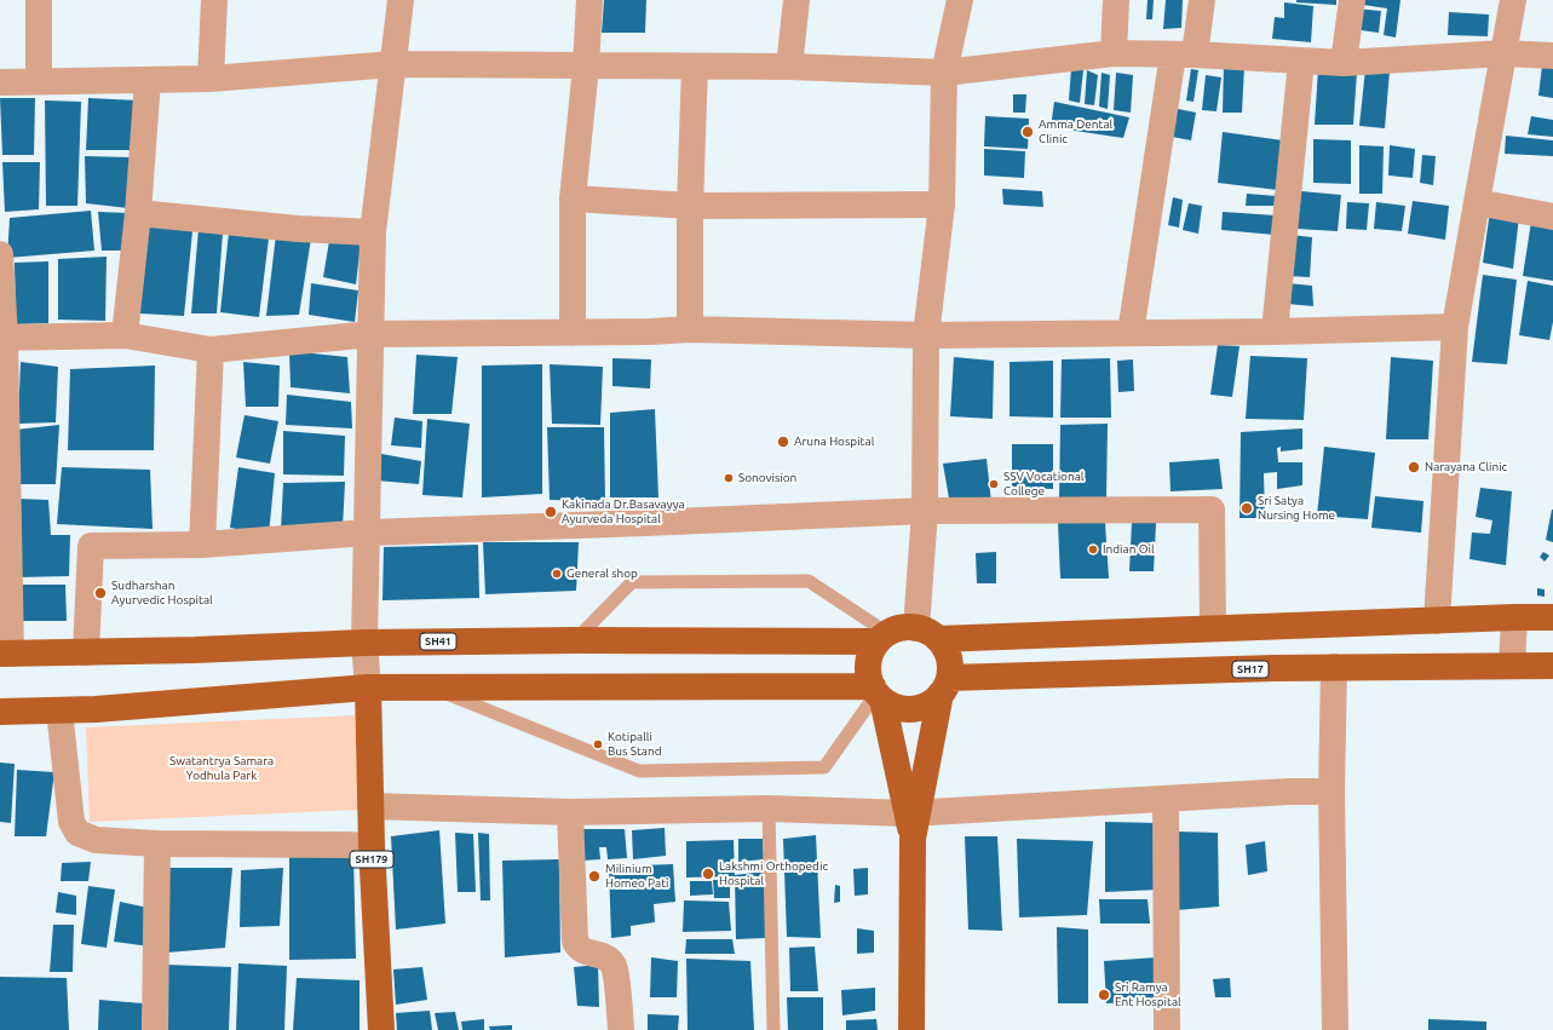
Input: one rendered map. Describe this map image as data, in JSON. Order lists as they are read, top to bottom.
{
  "streets": {
    "main road": ["SH41", "SH17", "SH179"]
  },
  "crossings": [
    ["SH41", "SH17"]
  ],
  "parks": ["Swatantrya Samara Yodhula Park"],
  "places": [
    "Amma Dental Clinic",
    "Aruna Hospital",
    "Narayana Clinic",
    "Sonovision",
    "SSV Vocational College",
    "Sri Satya Nursing Home",
    "Kakinada Dr.Basavayya Ayurveda Hospital",
    "Indian Oil",
    "General shop",
    "Sudharshan Ayurvedic Hospital",
    "Kotipalli Bus Stand",
    "Lakshmi Orthopedic Hospital",
    "Milinium Homeo Pati",
    "Sri Ramya Ent Hospital"
  ]
}
